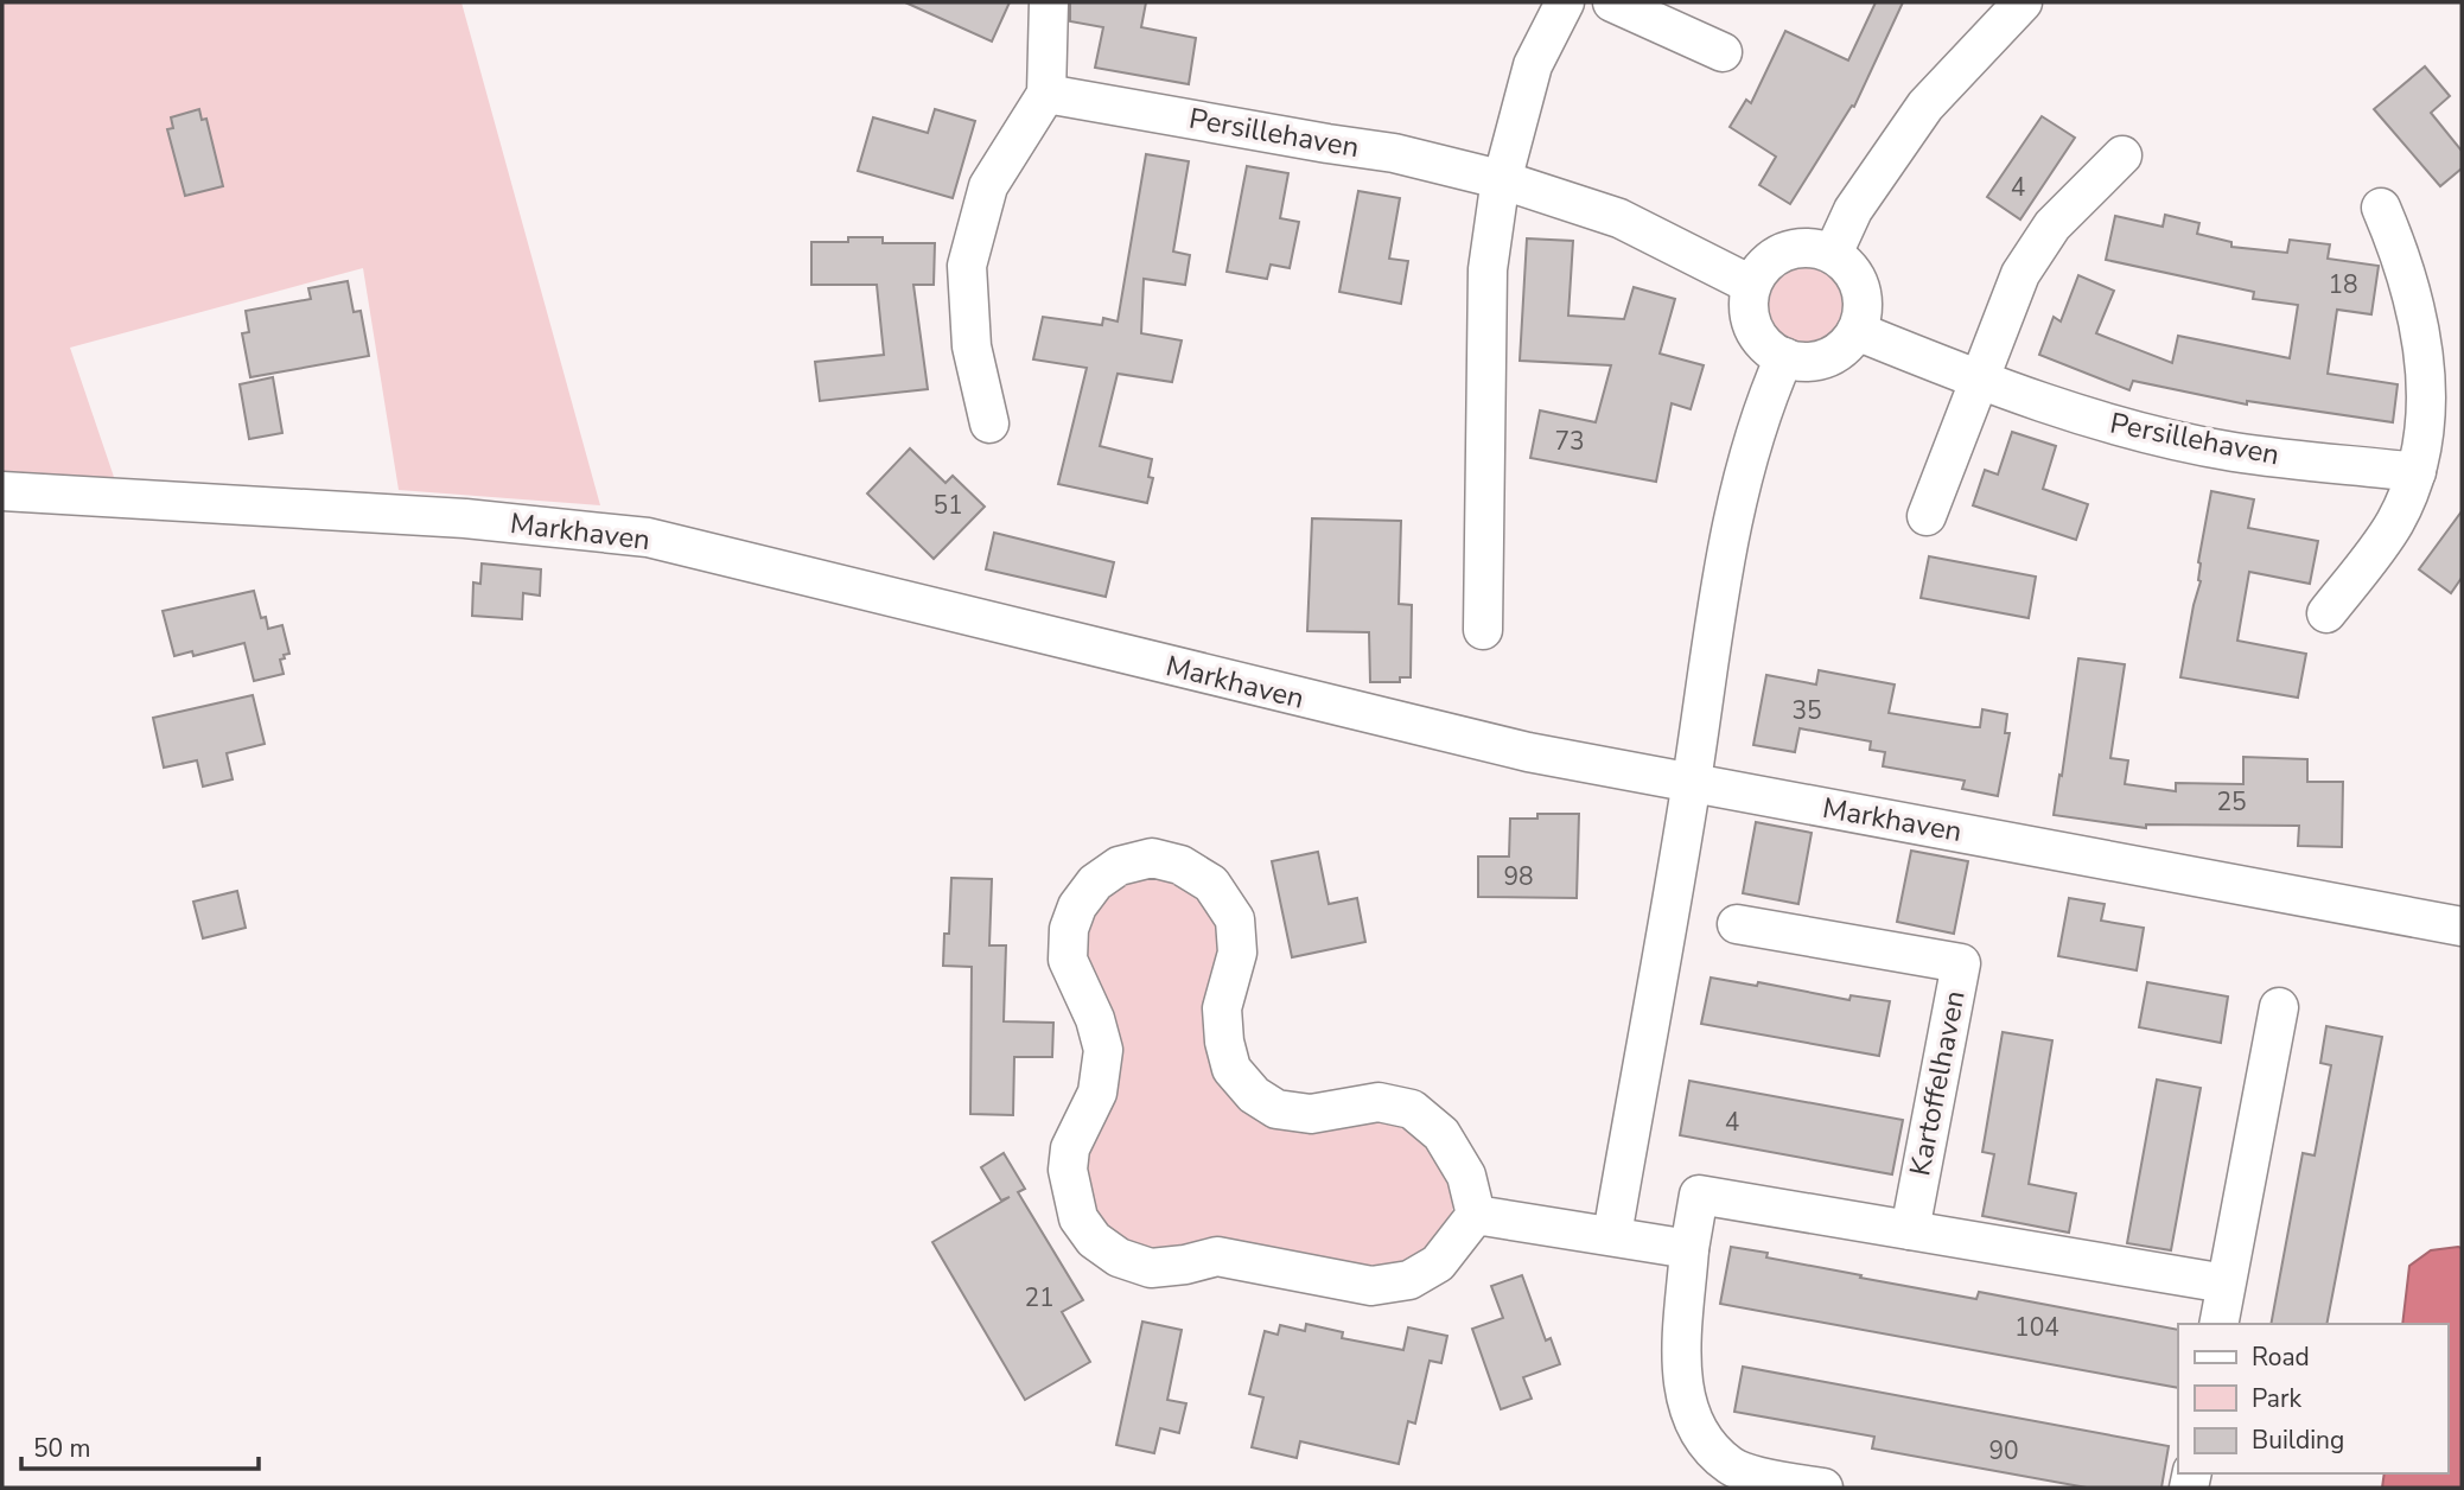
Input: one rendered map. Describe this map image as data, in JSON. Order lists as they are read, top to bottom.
{
  "streets": {
    "street": ["Persillehaven", "Markhaven", "Kartoffelhaven"]
  },
  "house_numbers": [
    "4",
    "18",
    "73",
    "51",
    "35",
    "25",
    "98",
    "4",
    "21",
    "104",
    "90"
  ],
  "legend": ["Road", "Park", "Building"],
  "scale_bar": "50 m"
}
